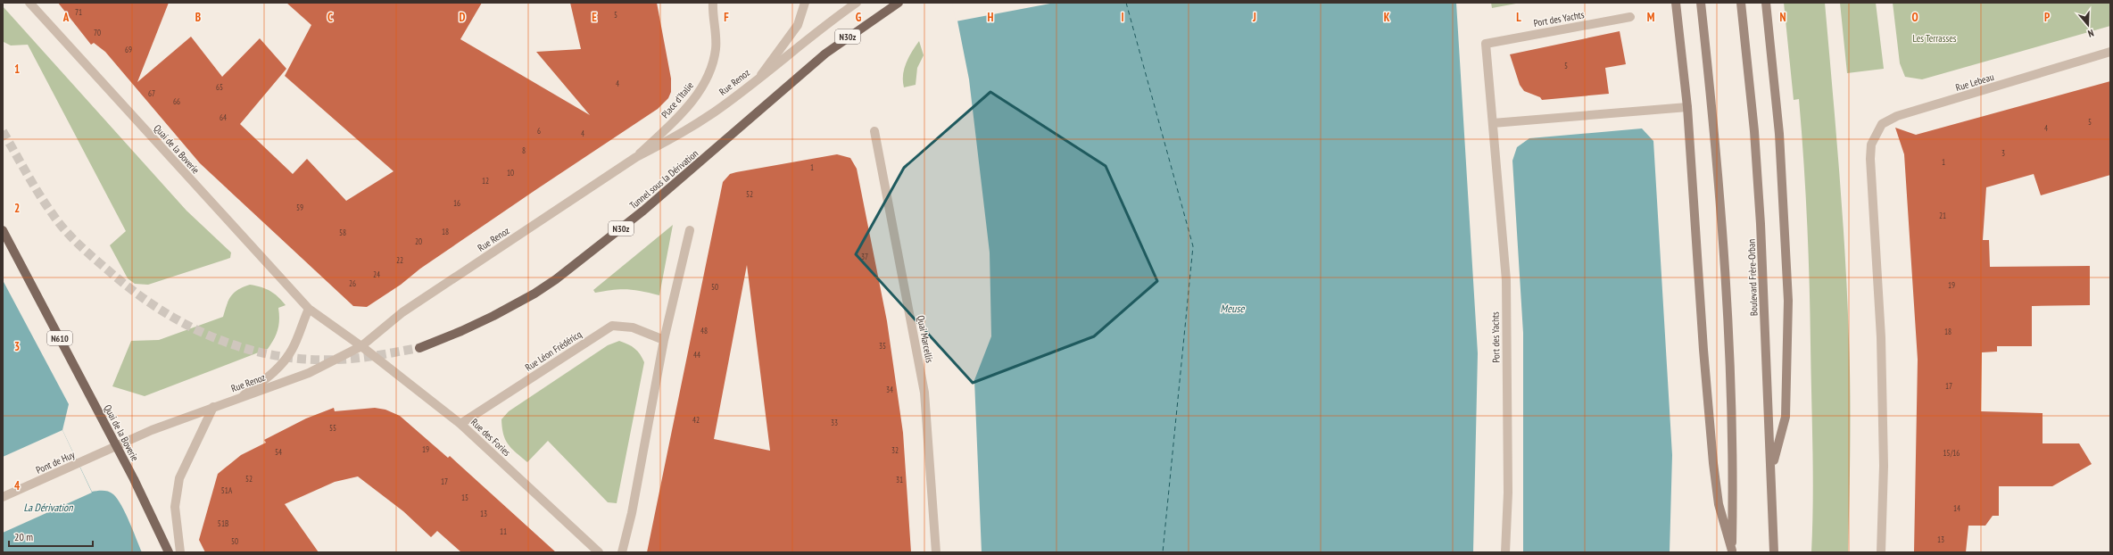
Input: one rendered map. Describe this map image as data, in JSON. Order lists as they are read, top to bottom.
{
  "streets": {
    "main road": [
      "N30z",
      "Quai de la Boverie",
      "Tunnel sous la Dérivation",
      "Boulevard Frère-Orban",
      "N610"
    ],
    "street": [
      "Port des Yachts",
      "Rue Renoz",
      "Rue Lebeau",
      "Place d'Italie",
      "Quai Marcellis",
      "Rue Léon Frédéricq",
      "Rue des Fories",
      "Pont de Huy"
    ]
  },
  "crossings": [
    ["Rue Renoz", "Place d'Italie"],
    ["Rue Renoz", "Quai de la Boverie"],
    ["Rue Renoz", "Rue des Fories"],
    ["Rue Renoz", "Pont de Huy"],
    ["Quai de la Boverie", "Rue des Fories"],
    ["Quai de la Boverie", "Pont de Huy"],
    ["Rue Léon Frédéricq", "Rue des Fories"]
  ],
  "water": ["Meuse", "La Dérivation"],
  "parks": ["Les Terrasses"],
  "house_numbers": [
    "71",
    "5",
    "70",
    "69",
    "5",
    "4",
    "65",
    "67",
    "66",
    "64",
    "5",
    "4",
    "6",
    "4",
    "8",
    "3",
    "1",
    "1",
    "10",
    "12",
    "52",
    "16",
    "59",
    "21",
    "18",
    "58",
    "20",
    "37",
    "22",
    "24",
    "26",
    "19",
    "50",
    "48",
    "18",
    "35",
    "44",
    "17",
    "34",
    "42",
    "33",
    "55",
    "19",
    "32",
    "54",
    "15/16",
    "52",
    "31",
    "17",
    "51A",
    "15",
    "14",
    "13",
    "51B",
    "11",
    "13",
    "50"
  ],
  "scale_bar": "20 m",
  "north": "bottom",
  "grid": {
    "columns": [
      "A",
      "B",
      "C",
      "D",
      "E",
      "F",
      "G",
      "H",
      "I",
      "J",
      "K",
      "L",
      "M",
      "N",
      "O",
      "P"
    ],
    "rows": [
      "1",
      "2",
      "3",
      "4"
    ]
  }
}
